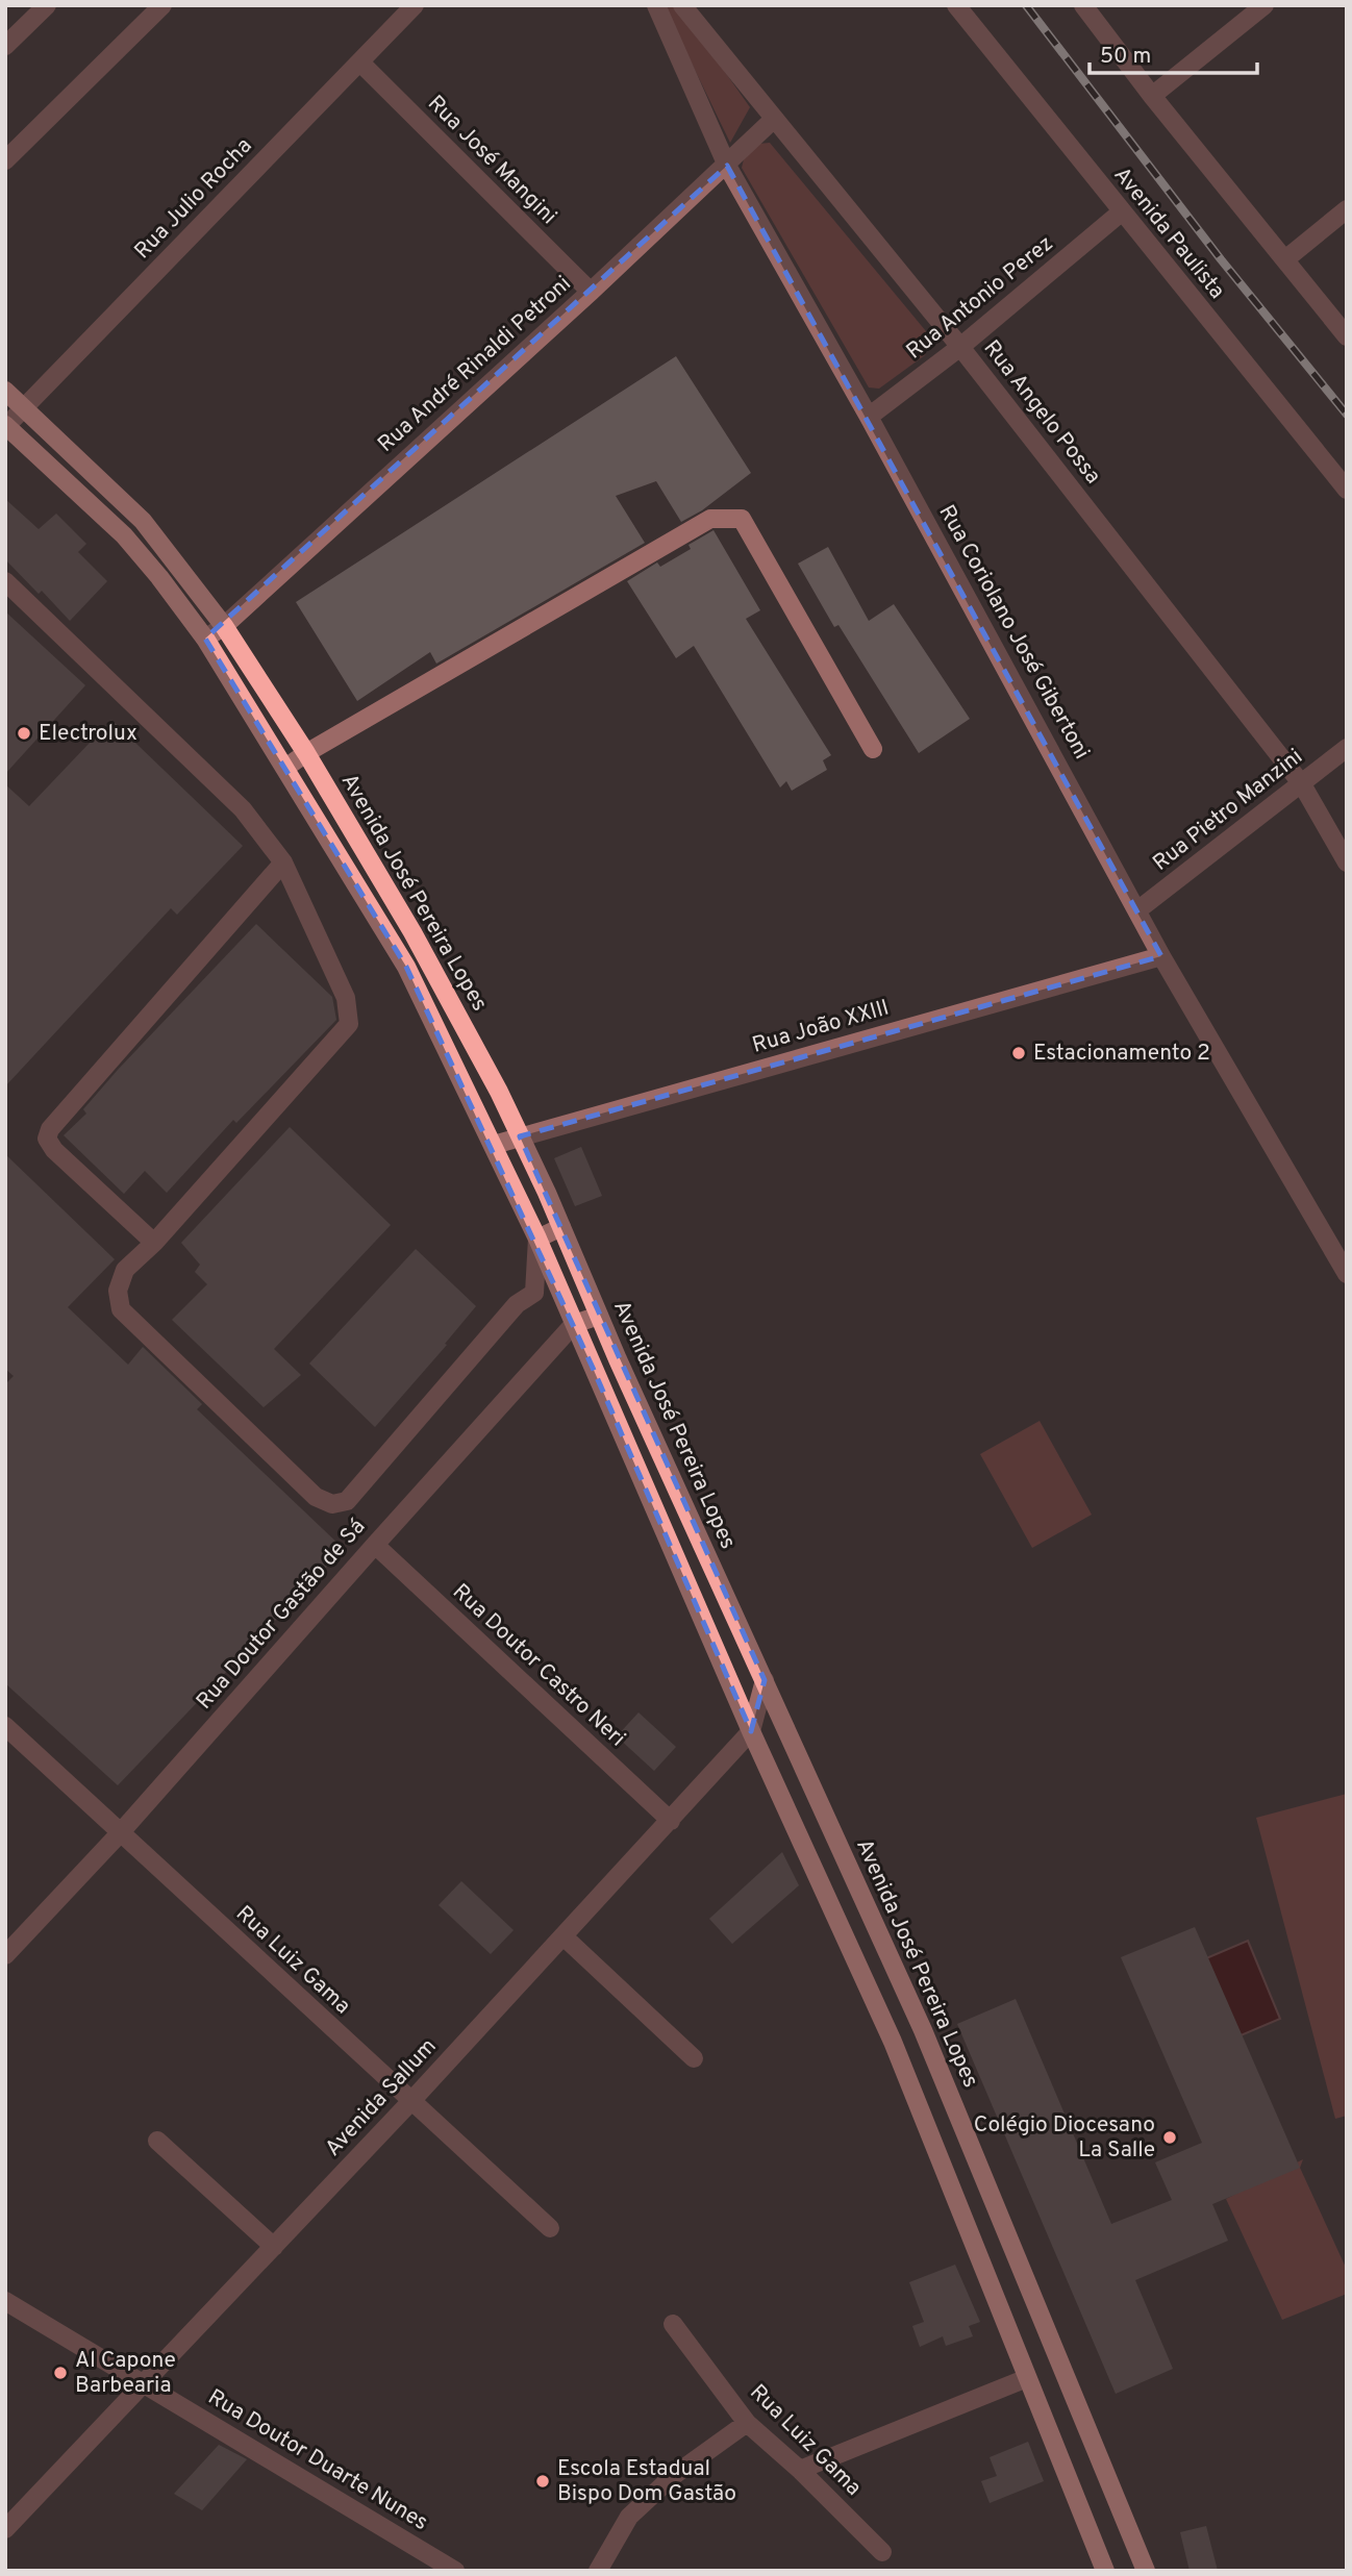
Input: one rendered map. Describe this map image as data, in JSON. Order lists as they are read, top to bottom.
{
  "streets": {
    "main road": ["Avenida José Pereira Lopes"],
    "street": [
      "Rua José Mangini",
      "Rua Julio Rocha",
      "Avenida Paulista",
      "Rua Antonio Perez",
      "Rua André Rinaldi Petroni",
      "Rua Angelo Possa",
      "Rua Coriolano José Gibertoni",
      "Rua Pietro Manzini",
      "Rua João XXIII",
      "Rua Doutor Gastão de Sá",
      "Rua Doutor Castro Neri",
      "Rua Luiz Gama",
      "Avenida Sallum",
      "Rua Doutor Duarte Nunes"
    ]
  },
  "crossings": [
    ["Rua José Mangini", "Rua Julio Rocha"],
    ["Rua José Mangini", "Rua André Rinaldi Petroni"],
    ["Rua Julio Rocha", "Avenida José Pereira Lopes"],
    ["Avenida Paulista", "Rua Antonio Perez"],
    ["Rua Antonio Perez", "Rua Angelo Possa"],
    ["Rua Antonio Perez", "Rua Coriolano José Gibertoni"],
    ["Rua André Rinaldi Petroni", "Rua Angelo Possa"],
    ["Rua André Rinaldi Petroni", "Rua Coriolano José Gibertoni"],
    ["Rua André Rinaldi Petroni", "Avenida José Pereira Lopes"],
    ["Rua Angelo Possa", "Rua Pietro Manzini"],
    ["Rua Coriolano José Gibertoni", "Rua Pietro Manzini"],
    ["Rua Coriolano José Gibertoni", "Rua João XXIII"],
    ["Avenida José Pereira Lopes", "Rua João XXIII"],
    ["Avenida José Pereira Lopes", "Rua Doutor Gastão de Sá"],
    ["Avenida José Pereira Lopes", "Avenida Sallum"],
    ["Rua Doutor Gastão de Sá", "Rua Doutor Castro Neri"],
    ["Rua Doutor Gastão de Sá", "Rua Luiz Gama"],
    ["Rua Doutor Castro Neri", "Avenida Sallum"],
    ["Rua Luiz Gama", "Avenida Sallum"],
    ["Avenida Sallum", "Rua Doutor Duarte Nunes"]
  ],
  "places": [
    "Electrolux",
    "Estacionamento 2",
    "Colégio Diocesano La Salle",
    "Al Capone Barbearia",
    "Escola Estadual Bispo Dom Gastão"
  ],
  "scale_bar": "50 m"
}
